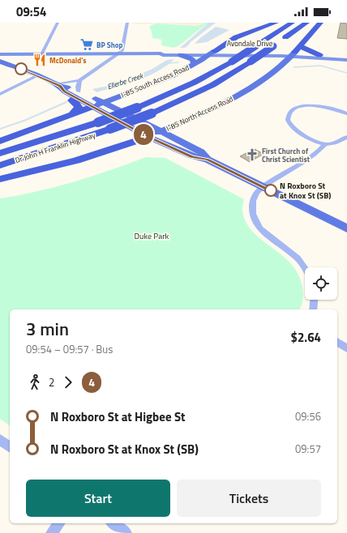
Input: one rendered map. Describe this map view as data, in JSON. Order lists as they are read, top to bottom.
{
  "streets": {
    "highway": ["Dr John H Franklin Highway"],
    "main road": ["Avondale Drive", "I-85 South Access Road", "I-85 North Access Road"]
  },
  "crossings": [
    ["Avondale Drive", "I-85 South Access Road"],
    ["Avondale Drive", "I-85 North Access Road"]
  ],
  "water": ["Ellerbe Creek"],
  "parks": ["Duke Park"],
  "places": {
    "supermarket": ["BP Shop"],
    "restaurant": ["McDonald's"],
    "church": ["First Church of Christ Scientist"],
    "other": ["N Roxboro St at Knox St (SB)"]
  },
  "lines": ["bus line 4"],
  "page": {
    "status": "09:54",
    "on_map": "4",
    "heading": ["3 min", "09:54 – 09:57 · Bus", "$2.64"],
    "legs": ["2", "4"],
    "list": [
      {
        "name": "N Roxboro St at Higbee St",
        "value": "09:56"
      },
      {
        "name": "N Roxboro St at Knox St (SB)",
        "value": "09:57"
      }
    ],
    "buttons": ["Start", "Tickets"]
  }
}
